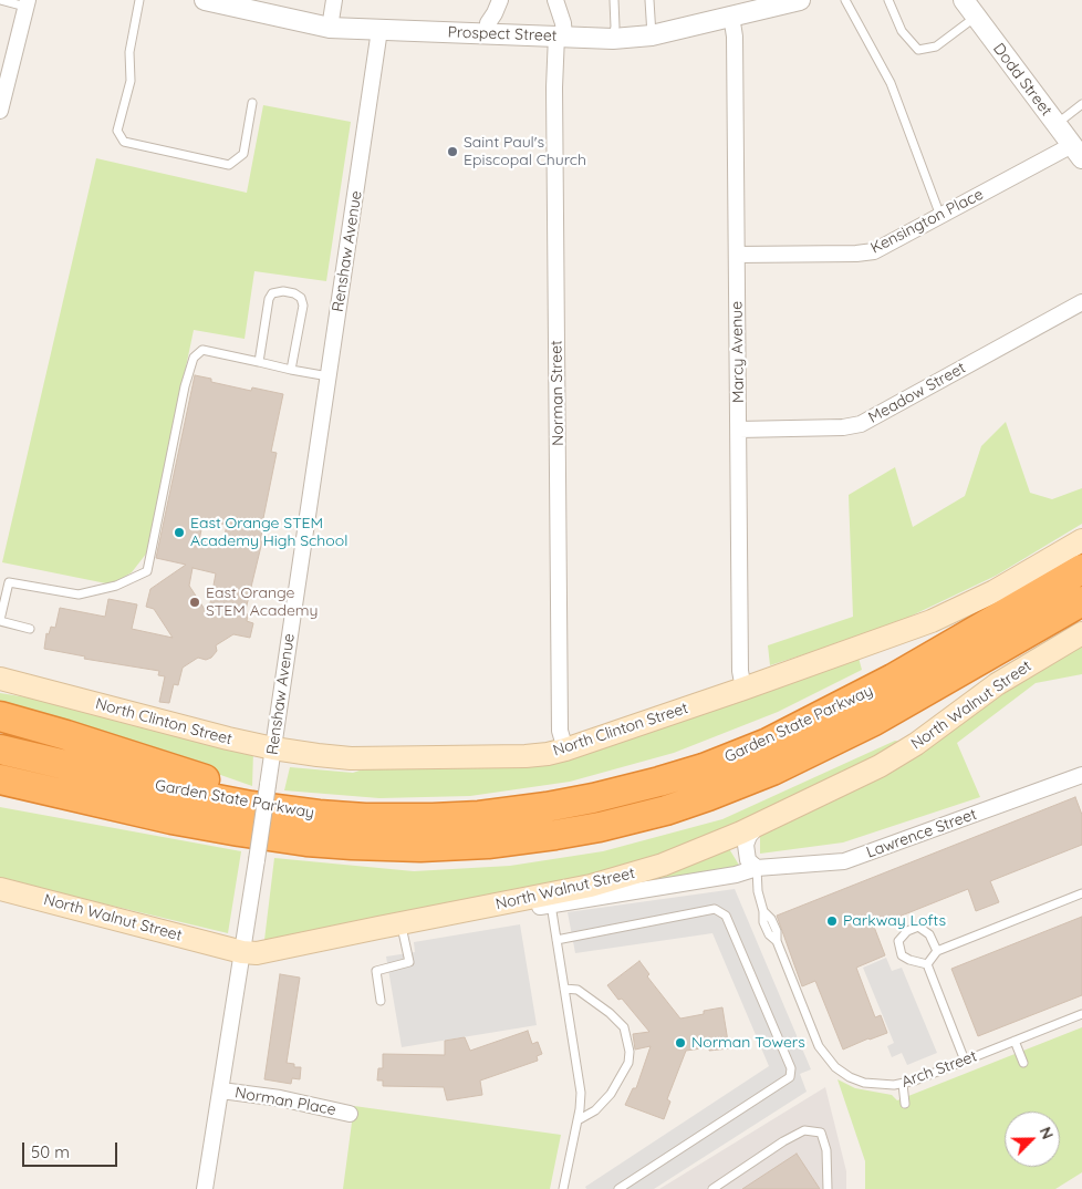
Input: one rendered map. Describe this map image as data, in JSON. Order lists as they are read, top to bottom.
{
  "streets": {
    "highway": ["Garden State Parkway"],
    "main road": ["North Walnut Street", "North Clinton Street"],
    "street": [
      "Prospect Street",
      "Dodd Street",
      "Kensington Place",
      "Renshaw Avenue",
      "Marcy Avenue",
      "Norman Street",
      "Meadow Street",
      "Lawrence Street",
      "Norman Place"
    ],
    "lane": ["Arch Street"]
  },
  "crossings": [
    ["Prospect Street", "Renshaw Avenue"],
    ["Prospect Street", "Marcy Avenue"],
    ["Prospect Street", "Norman Street"],
    ["Dodd Street", "Kensington Place"],
    ["Kensington Place", "Marcy Avenue"],
    ["Renshaw Avenue", "North Walnut Street"],
    ["Renshaw Avenue", "North Clinton Street"],
    ["Renshaw Avenue", "Norman Place"],
    ["Marcy Avenue", "Meadow Street"],
    ["Marcy Avenue", "North Clinton Street"],
    ["Norman Street", "North Clinton Street"],
    ["North Walnut Street", "Lawrence Street"],
    ["North Clinton Street", "Garden State Parkway"],
    ["Lawrence Street", "Arch Street"]
  ],
  "places": [
    "Saint Paul's Episcopal Church",
    "East Orange STEM Academy High School",
    "East Orange STEM Academy",
    "Parkway Lofts",
    "Norman Towers"
  ],
  "scale_bar": "50 m",
  "north": "top right"
}
